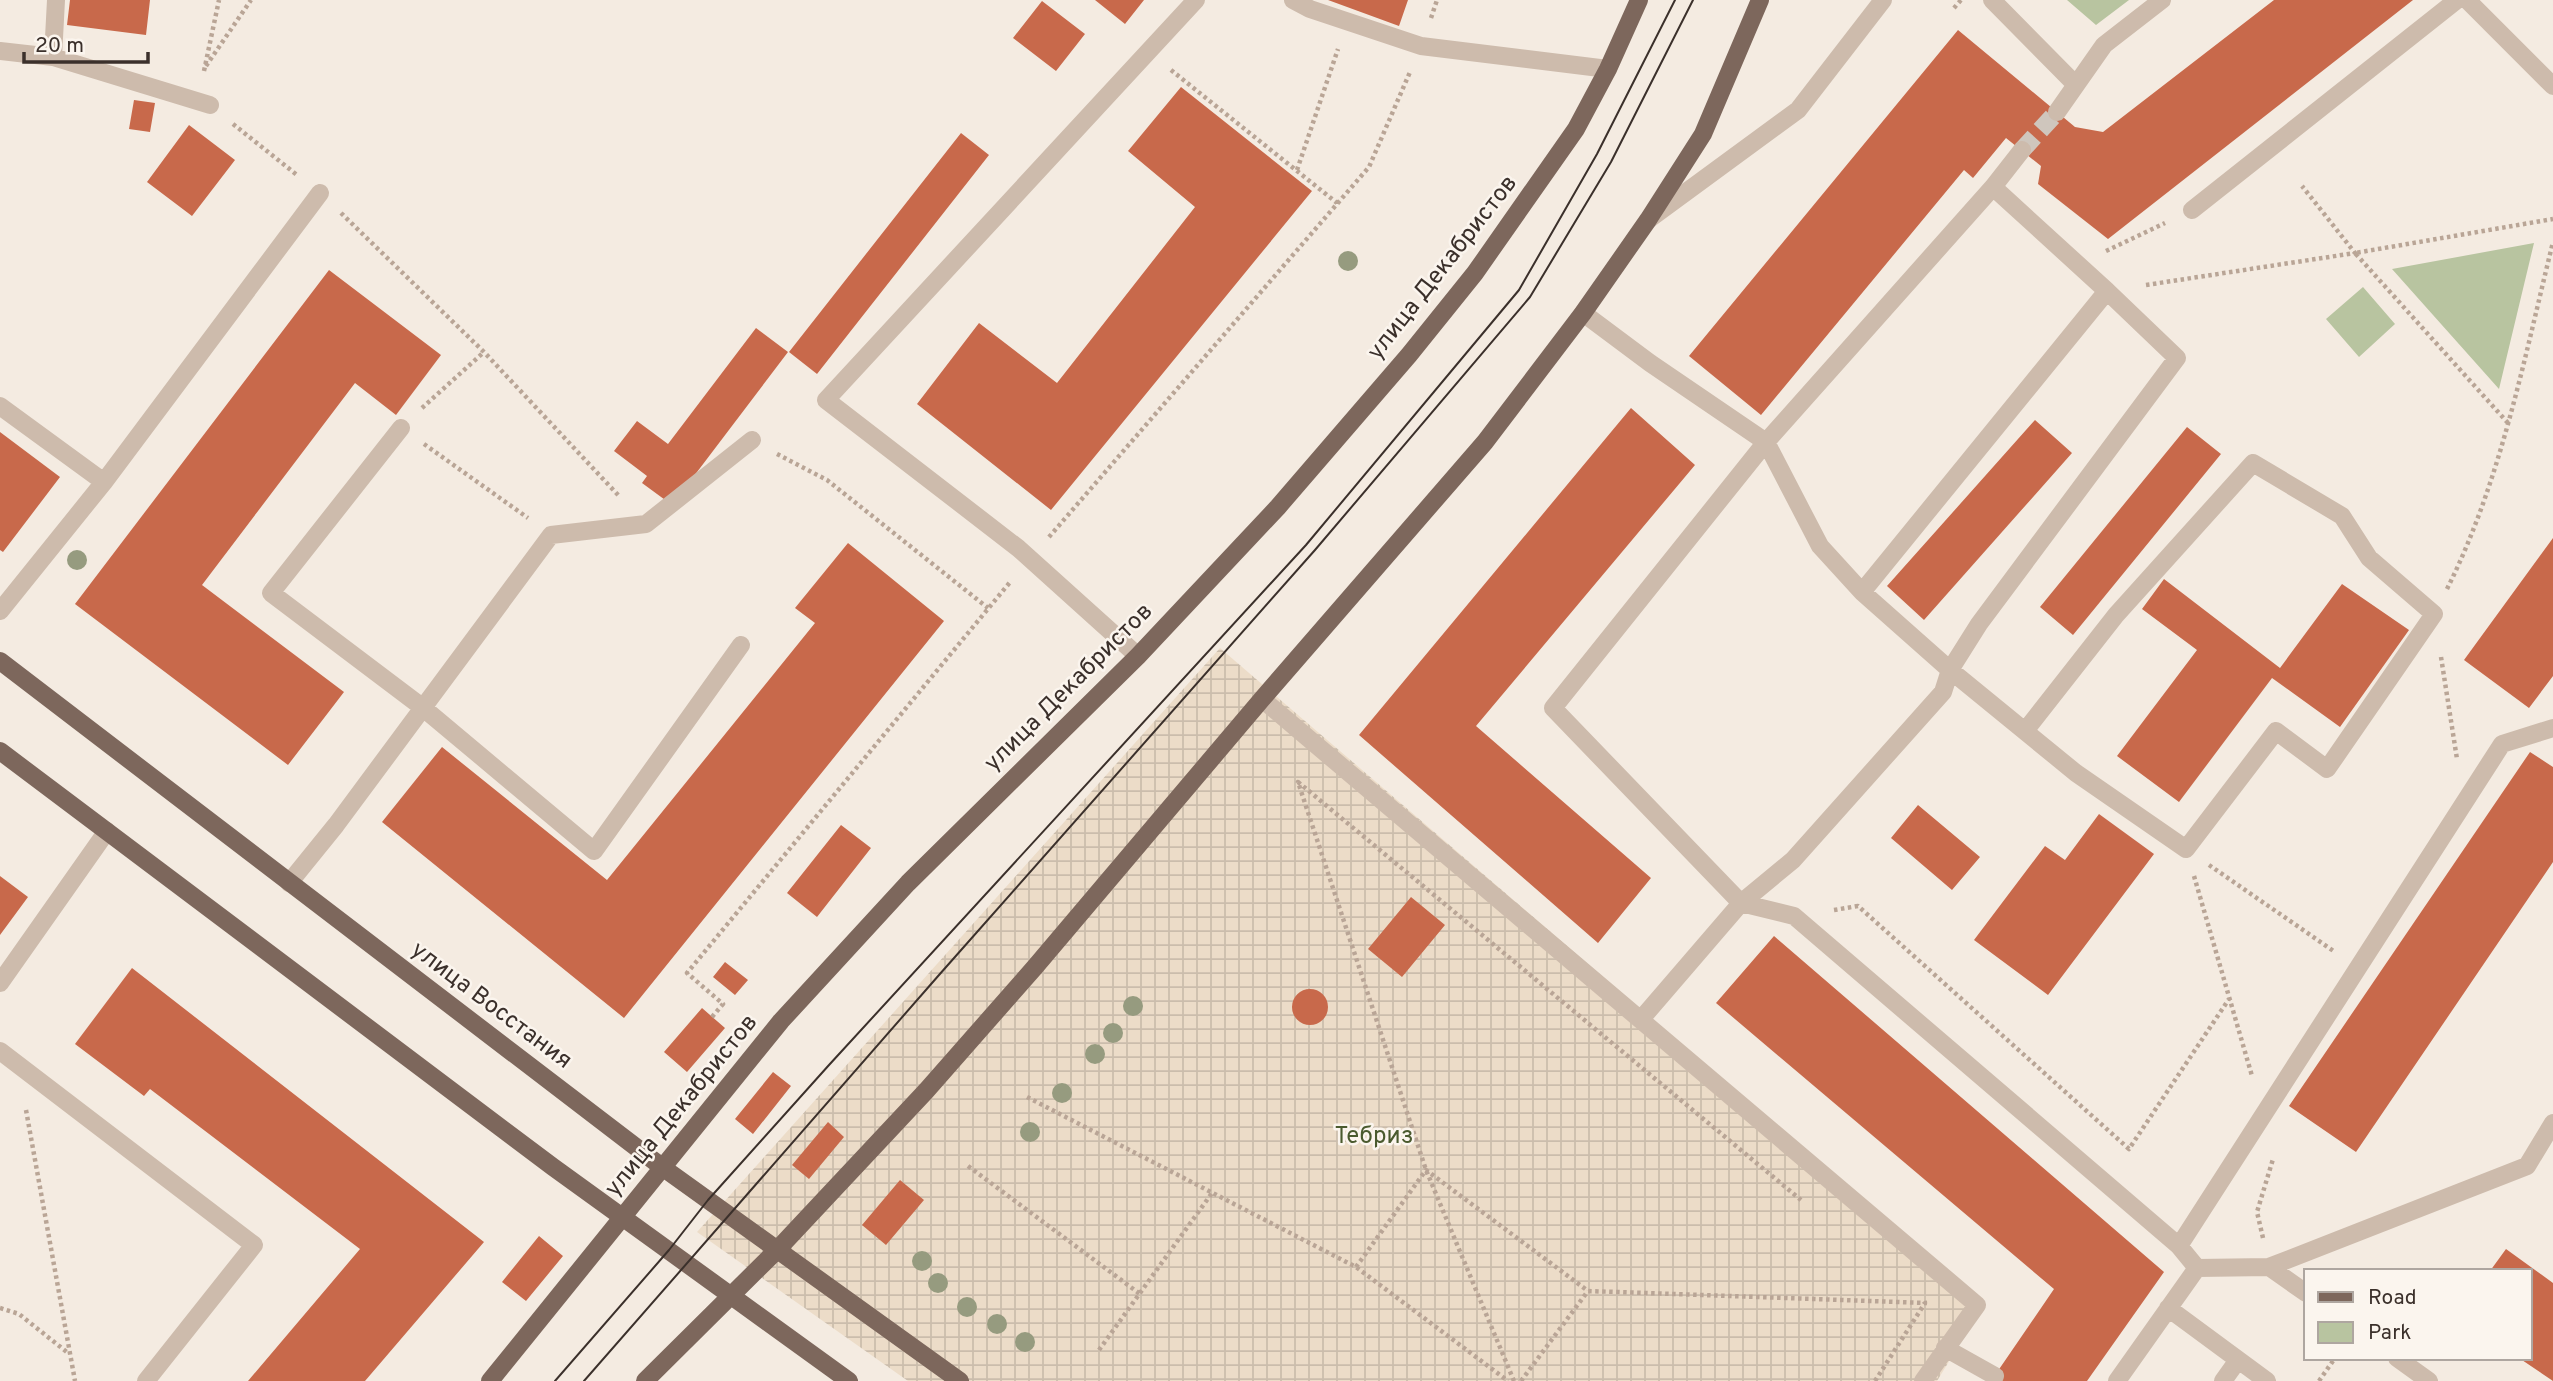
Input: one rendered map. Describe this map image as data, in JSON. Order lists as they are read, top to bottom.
{
  "streets": {
    "main road": ["улица Декабристов", "улица Восстания"]
  },
  "crossings": [
    ["улица Декабристов", "улица Восстания"]
  ],
  "parks": ["Тебриз"],
  "legend": ["Road", "Park"],
  "scale_bar": "20 m"
}
